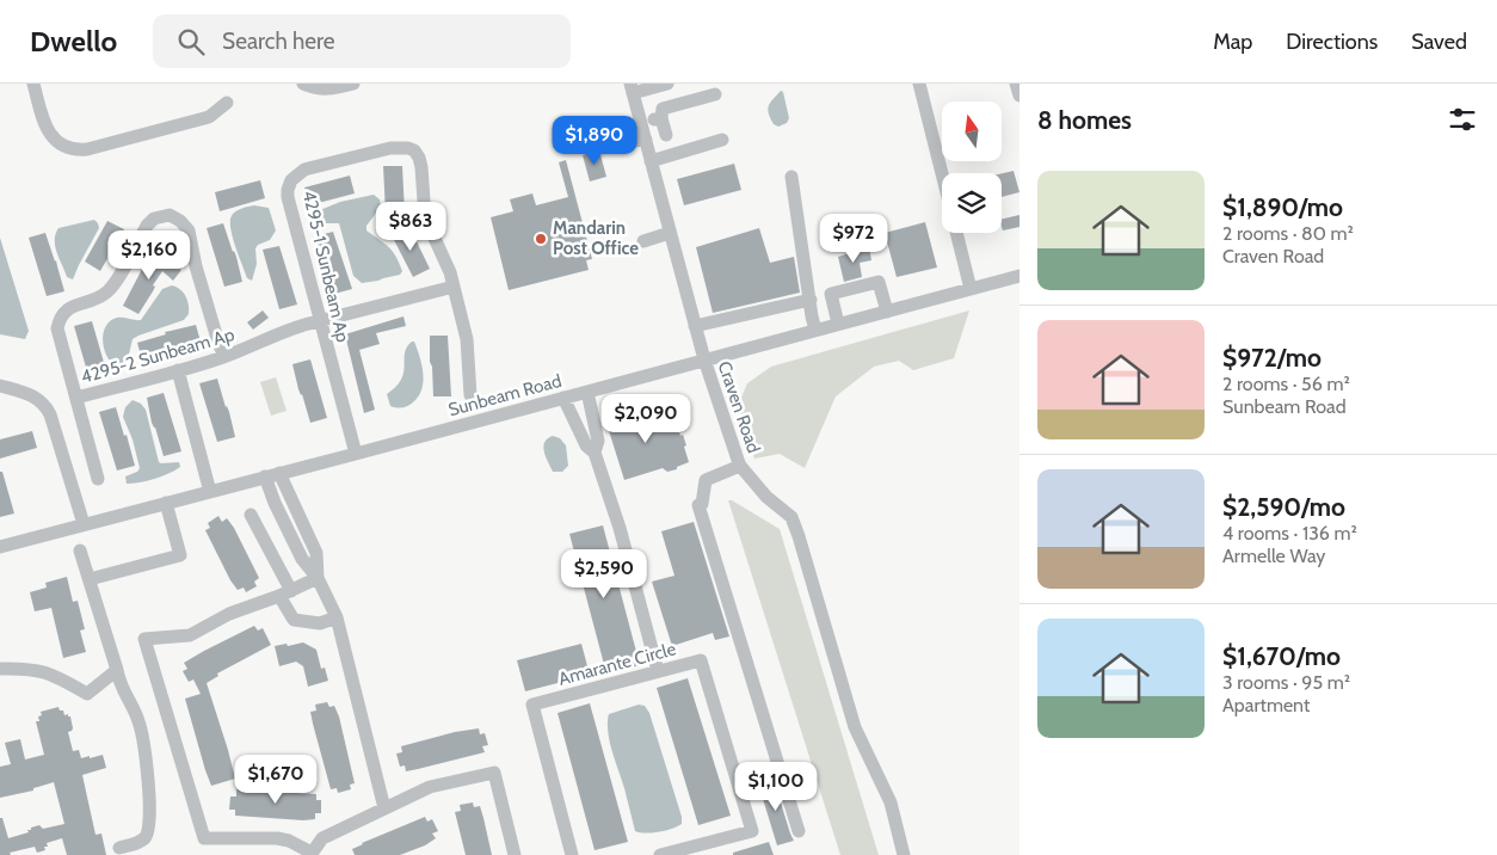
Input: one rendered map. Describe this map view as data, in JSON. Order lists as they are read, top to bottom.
{
  "streets": {
    "street": [
      "4295-1 Sunbeam Ap",
      "4295-2 Sunbeam Ap",
      "Sunbeam Road",
      "Craven Road",
      "Amarante Circle"
    ]
  },
  "crossings": [
    ["4295-1 Sunbeam Ap", "4295-2 Sunbeam Ap"],
    ["4295-1 Sunbeam Ap", "Sunbeam Road"],
    ["Sunbeam Road", "Craven Road"]
  ],
  "places": ["Mandarin Post Office"],
  "north": "top",
  "page": {
    "header": "Dwello",
    "search": "Search here",
    "nav": ["Map", "Directions", "Saved"],
    "heading": "8 homes",
    "price": [
      "$1,890",
      "$863",
      "$972",
      "$2,160",
      "$2,090",
      "$2,590",
      "$1,670",
      "$1,100"
    ],
    "list": [
      {
        "name": "$1,890/mo",
        "note": "2 rooms · 80 m² · Craven Road"
      },
      {
        "name": "$972/mo",
        "note": "2 rooms · 56 m² · Sunbeam Road"
      },
      {
        "name": "$2,590/mo",
        "note": "4 rooms · 136 m² · Armelle Way"
      },
      {
        "name": "$1,670/mo",
        "note": "3 rooms · 95 m² · Apartment"
      }
    ]
  }
}
